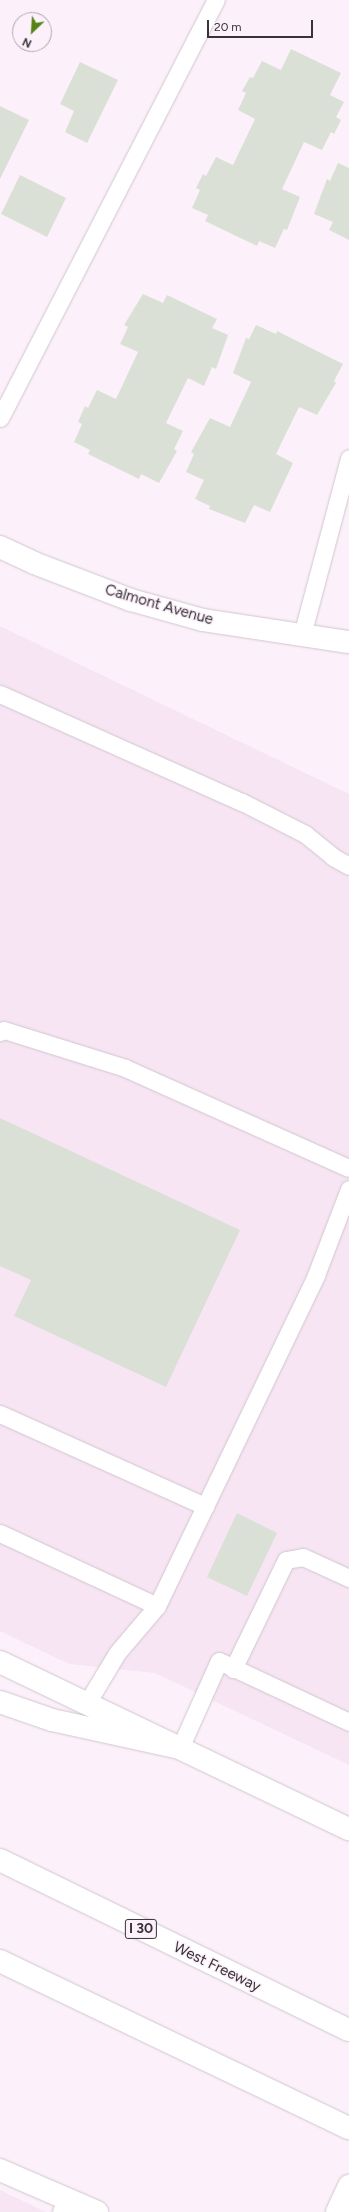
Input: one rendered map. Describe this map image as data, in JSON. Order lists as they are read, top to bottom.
{
  "streets": {
    "main road": ["Calmont Avenue", "I 30", "West Freeway"]
  },
  "scale_bar": "20 m",
  "north": "bottom left"
}
